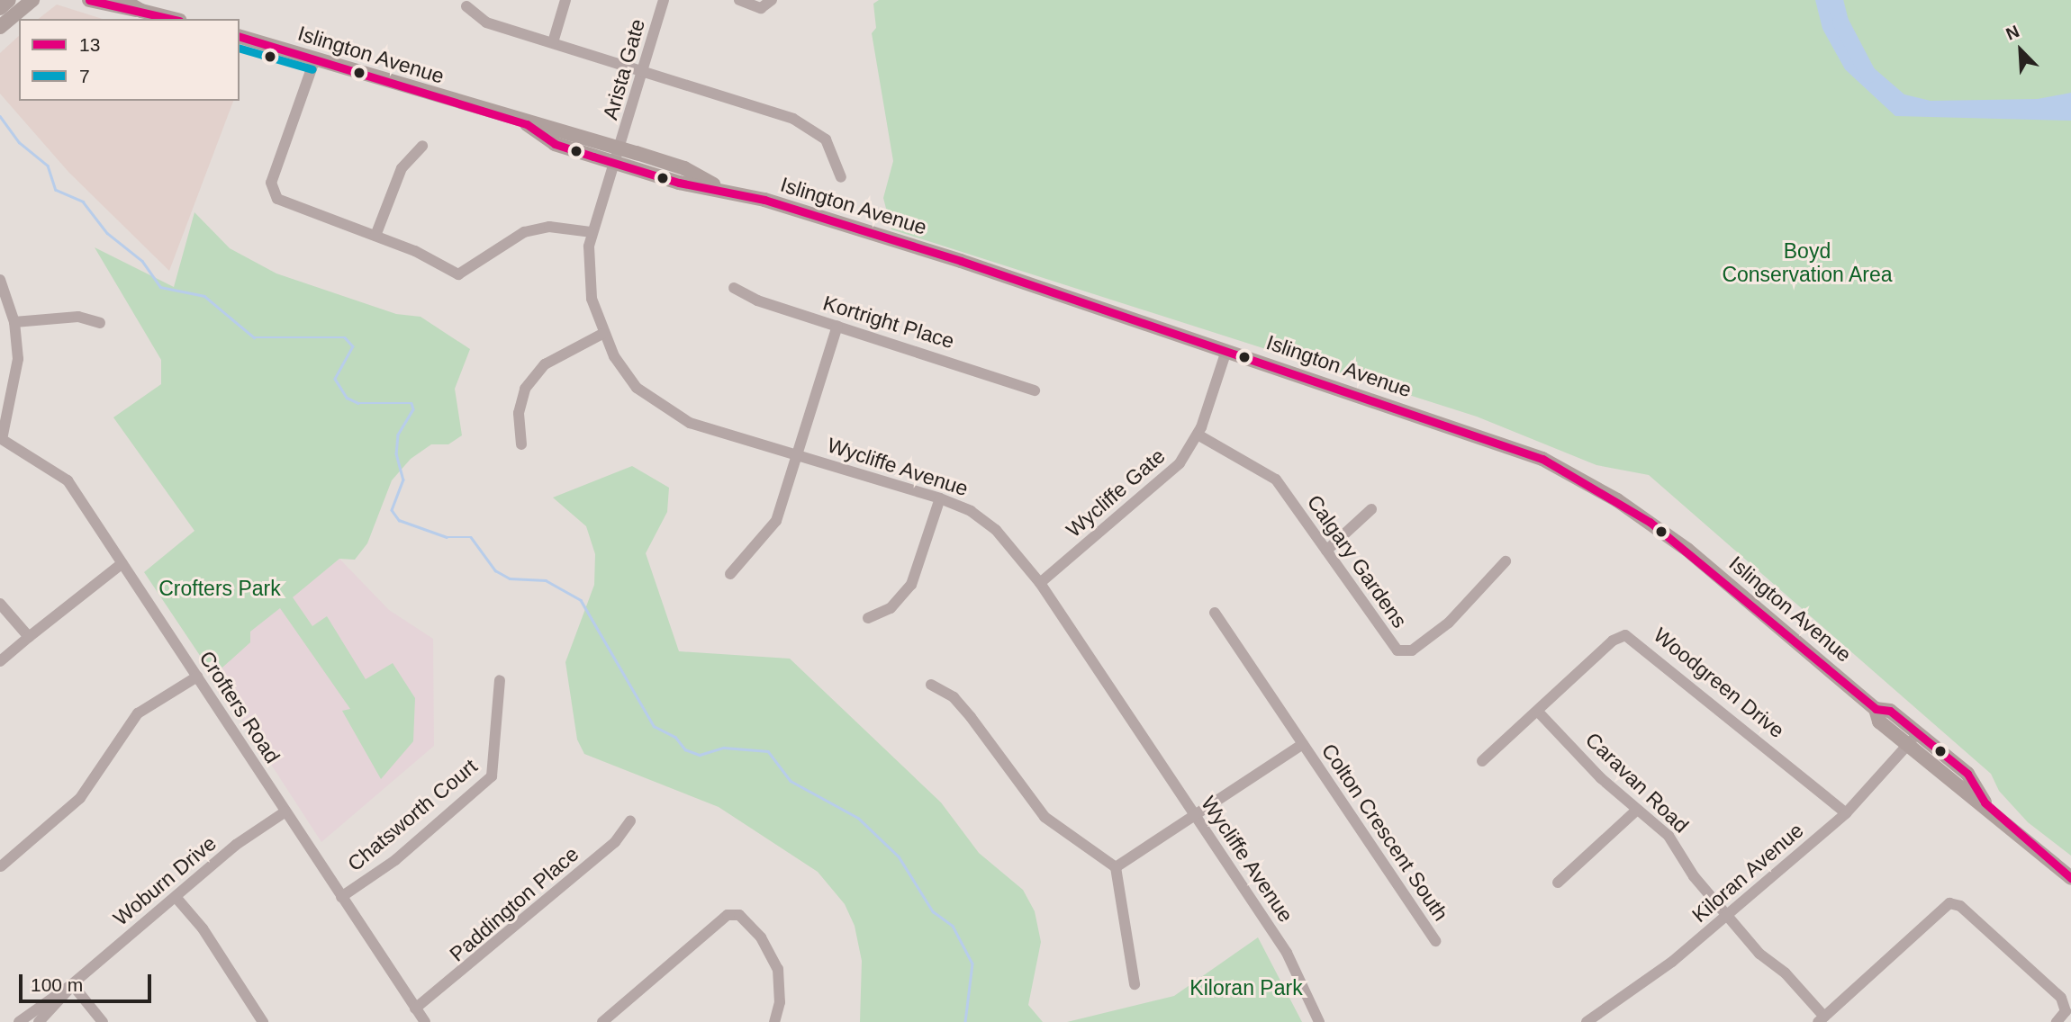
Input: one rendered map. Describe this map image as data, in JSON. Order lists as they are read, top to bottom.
{
  "streets": {
    "main road": ["Islington Avenue"],
    "street": [
      "Arista Gate",
      "Kortright Place",
      "Wycliffe Avenue",
      "Wycliffe Gate",
      "Calgary Gardens",
      "Woodgreen Drive",
      "Crofters Road",
      "Caravan Road",
      "Chatsworth Court",
      "Colton Crescent South",
      "Kiloran Avenue",
      "Woburn Drive",
      "Paddington Place"
    ]
  },
  "crossings": [
    ["Islington Avenue", "Arista Gate"],
    ["Islington Avenue", "Wycliffe Avenue"],
    ["Islington Avenue", "Wycliffe Gate"],
    ["Islington Avenue", "Kiloran Avenue"],
    ["Arista Gate", "Wycliffe Avenue"],
    ["Wycliffe Avenue", "Wycliffe Gate"],
    ["Wycliffe Gate", "Calgary Gardens"],
    ["Woodgreen Drive", "Caravan Road"],
    ["Woodgreen Drive", "Kiloran Avenue"],
    ["Crofters Road", "Chatsworth Court"],
    ["Crofters Road", "Woburn Drive"],
    ["Crofters Road", "Paddington Place"],
    ["Caravan Road", "Kiloran Avenue"]
  ],
  "parks": ["Boyd Conservation Area", "Crofters Park", "Kiloran Park"],
  "lines": ["transit line 13", "transit line 7"],
  "legend": ["13", "7"],
  "scale_bar": "100 m",
  "north": "top left"
}
